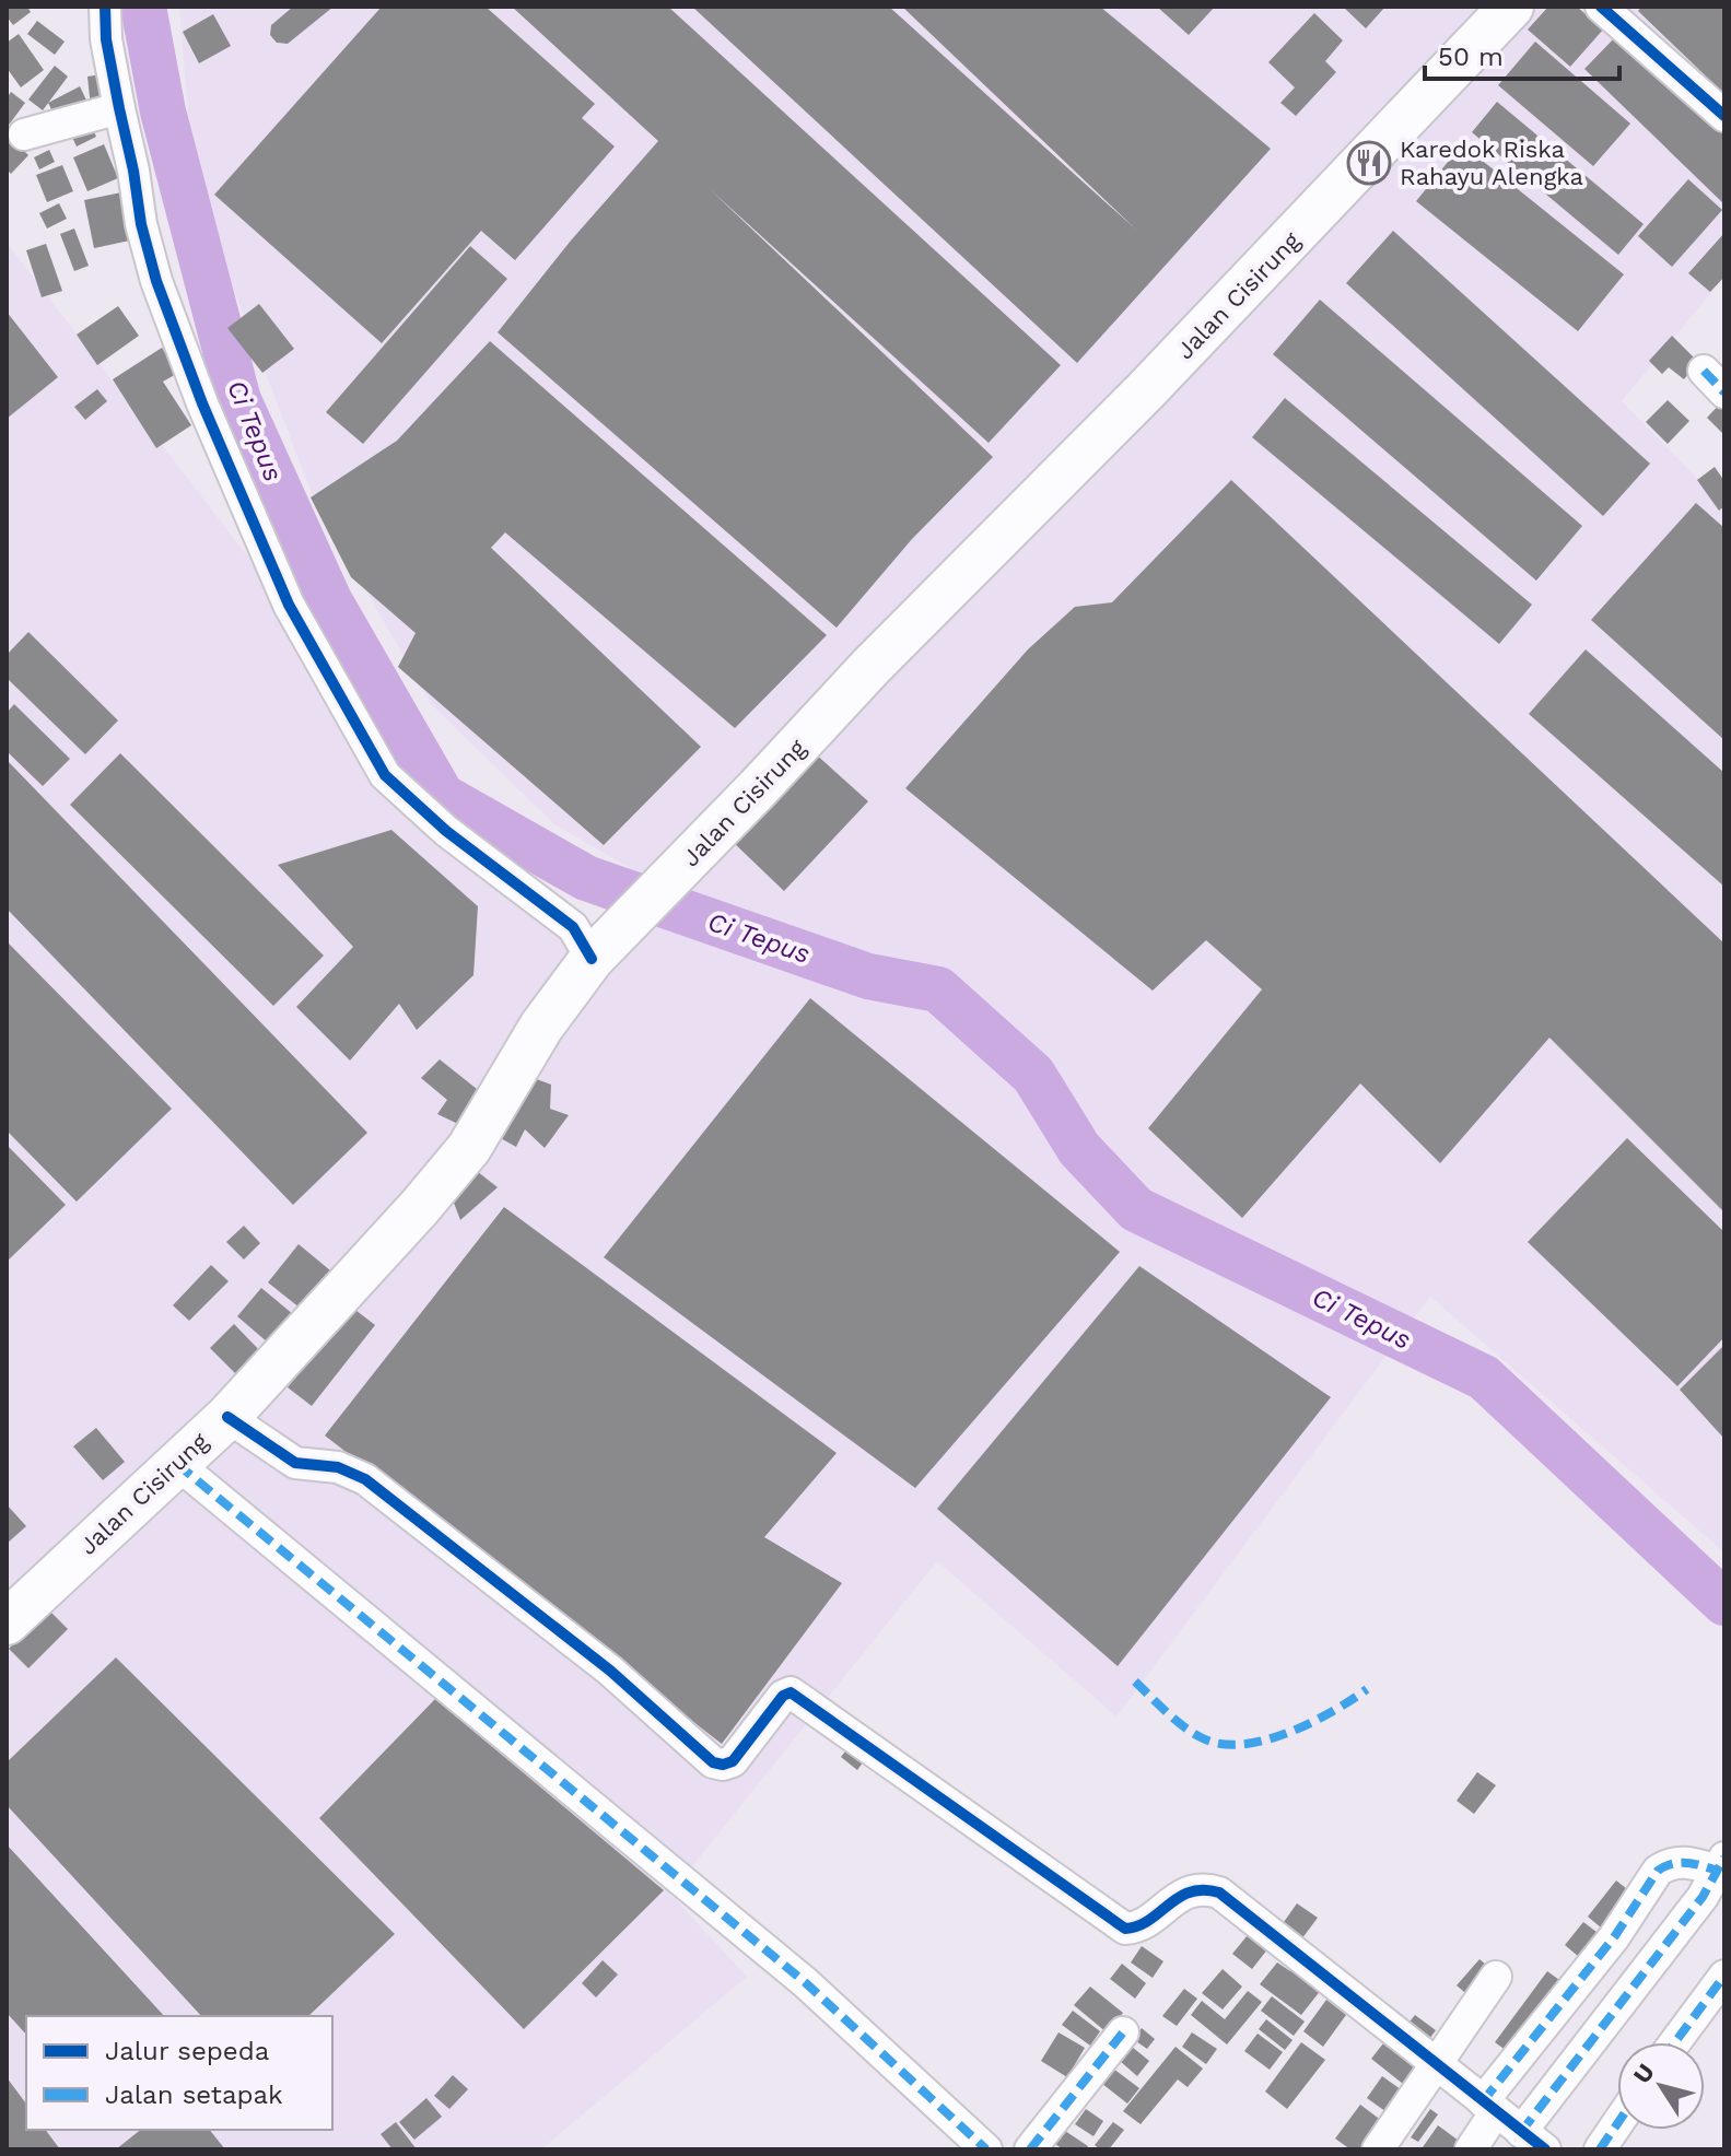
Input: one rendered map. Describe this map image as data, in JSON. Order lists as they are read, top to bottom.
{
  "streets": {
    "main road": ["Jalan Cisirung"]
  },
  "water": ["Ci Tepus"],
  "places": {
    "restaurant": ["Karedok Riska Rahayu Alengka"]
  },
  "legend": ["Jalur sepeda", "Jalan setapak"],
  "scale_bar": "50 m",
  "north": "top left"
}
